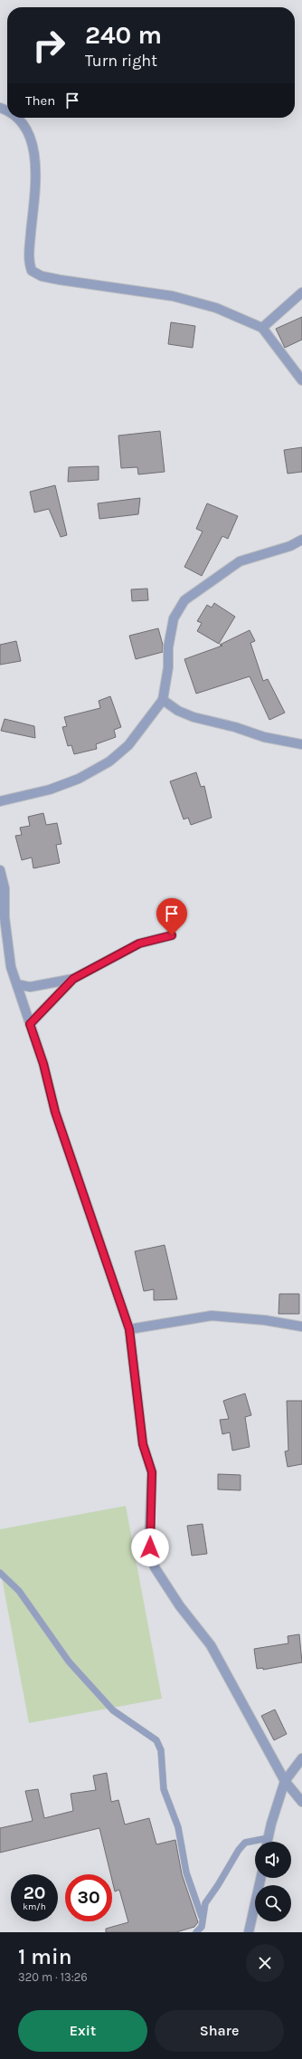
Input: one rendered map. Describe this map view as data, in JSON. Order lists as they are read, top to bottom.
{
  "page": {
    "turn": ["240 m", "Turn right"],
    "then": "Then",
    "speed": "20 km/h",
    "limit": "30",
    "heading": ["1 min", "320 m · 13:26"],
    "buttons": ["Exit", "Share"]
  }
}
